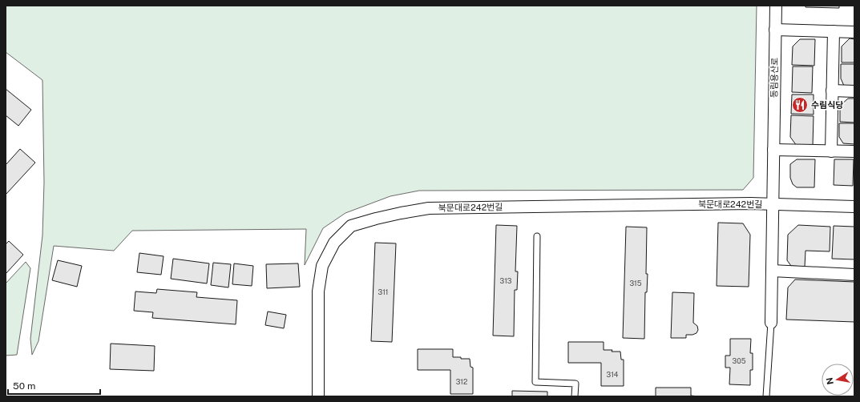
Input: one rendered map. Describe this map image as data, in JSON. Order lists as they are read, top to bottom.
{
  "streets": {
    "street": ["동림용산로", "북문대로242번길"]
  },
  "crossings": [
    ["동림용산로", "북문대로242번길"]
  ],
  "places": {
    "restaurant": ["수림식당"]
  },
  "house_numbers": [
    "313",
    "315",
    "311",
    "305",
    "314",
    "312"
  ],
  "scale_bar": "50 m",
  "north": "left"
}
